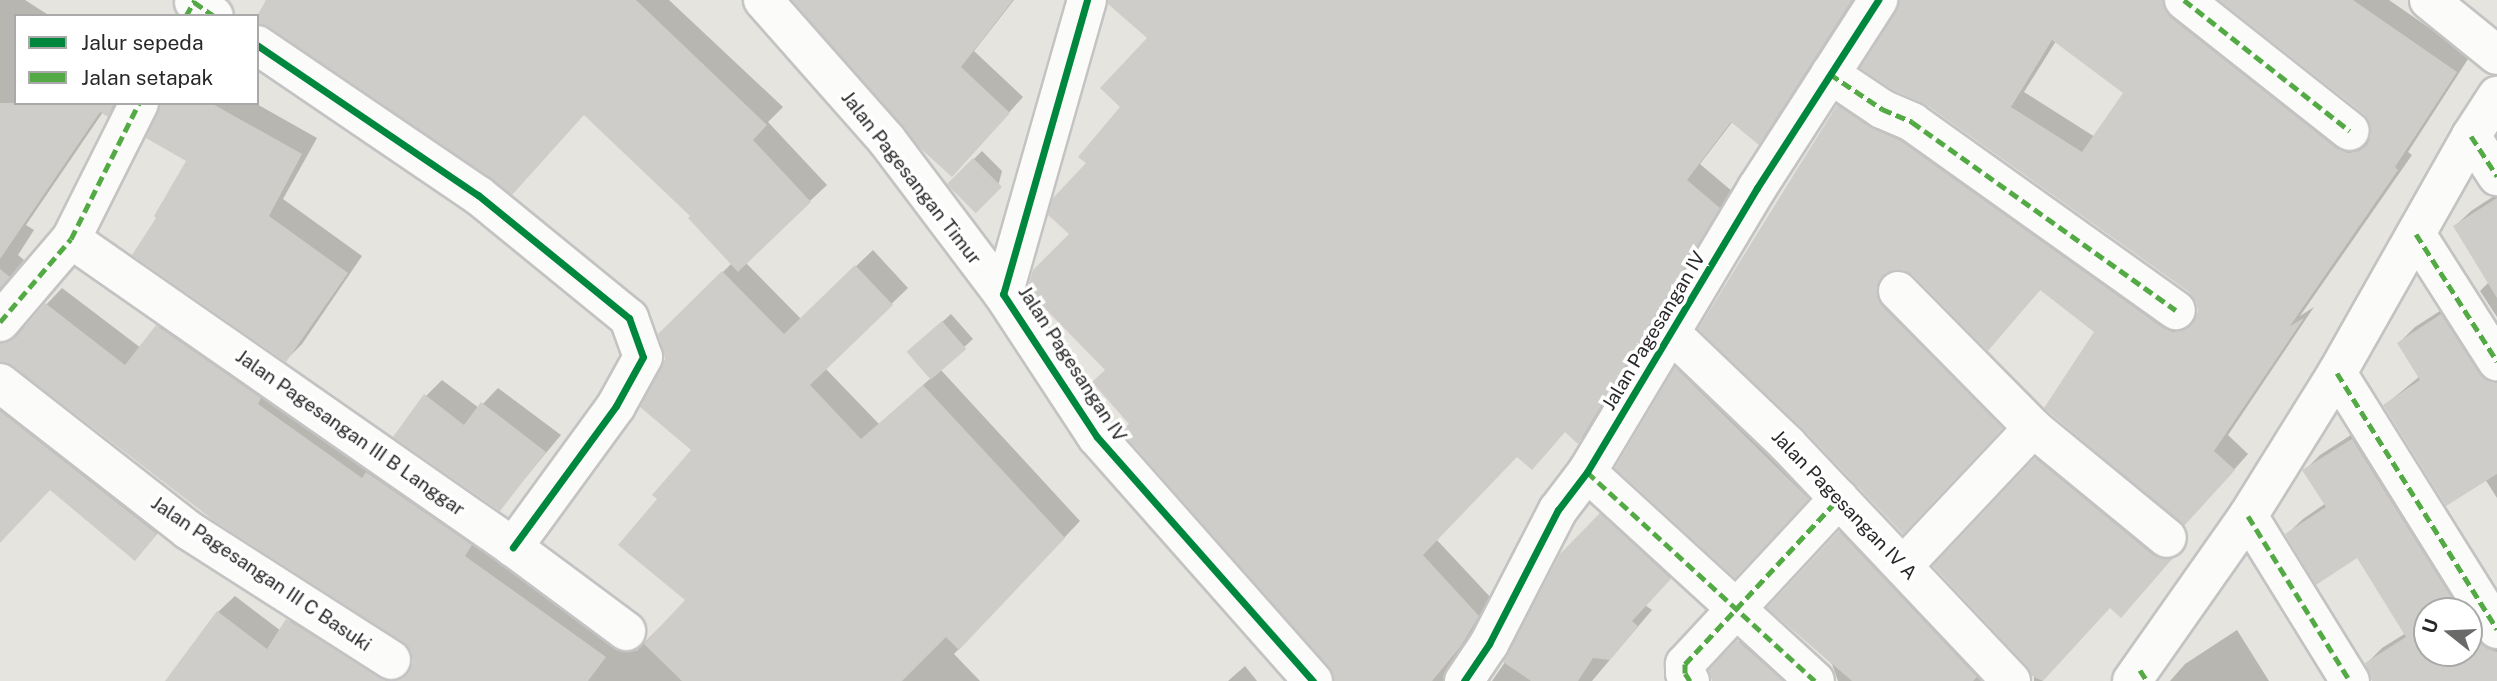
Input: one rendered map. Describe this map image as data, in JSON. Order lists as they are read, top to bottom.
{
  "streets": {
    "street": [
      "Jalan Pagesangan Timur",
      "Jalan Pagesangan IV",
      "Jalan Pagesangan III B Langgar",
      "Jalan Pagesangan IV A",
      "Jalan Pagesangan III C Basuki"
    ]
  },
  "crossings": [
    ["Jalan Pagesangan Timur", "Jalan Pagesangan IV"],
    ["Jalan Pagesangan IV", "Jalan Pagesangan IV A"]
  ],
  "legend": ["Jalur sepeda", "Jalan setapak"],
  "north": "left"
}
